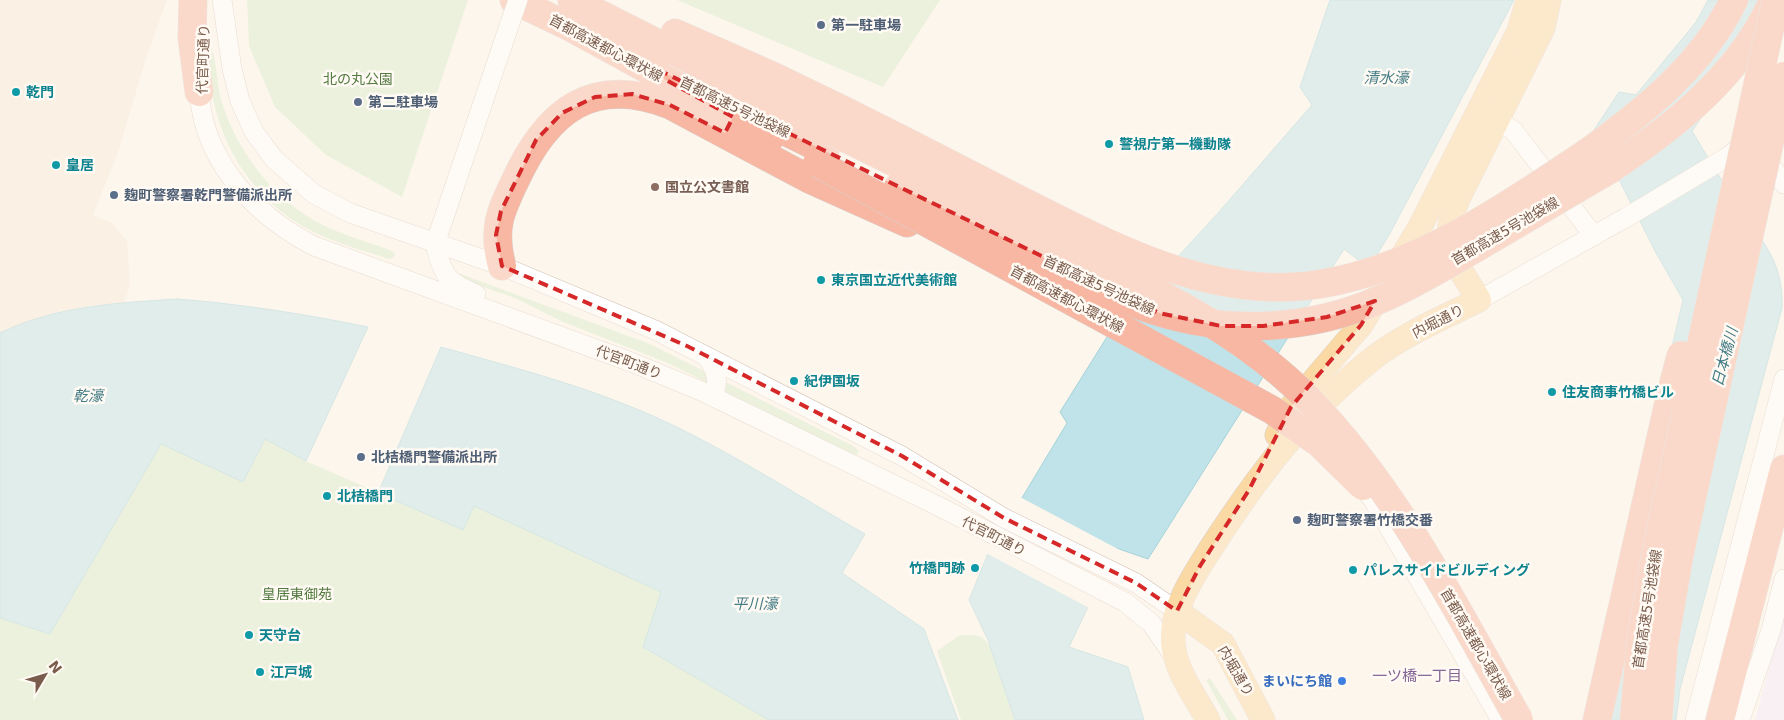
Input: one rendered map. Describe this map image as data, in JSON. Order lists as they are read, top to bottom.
{
  "streets": {
    "highway": ["首都高速都心環状線", "首都高速5号池袋線"],
    "main road": ["内堀通り"],
    "street": ["代官町通り"]
  },
  "crossings": [
    ["首都高速都心環状線", "首都高速5号池袋線"],
    ["代官町通り", "内堀通り"]
  ],
  "districts": ["一ツ橋一丁目"],
  "water": [
    "清水濠",
    "日本橋川",
    "乾濠",
    "平川濠"
  ],
  "parks": ["北の丸公園", "皇居東御苑"],
  "places": [
    "第一駐車場",
    "乾門",
    "第二駐車場",
    "警視庁第一機動隊",
    "皇居",
    "国立公文書館",
    "麹町警察署乾門警備派出所",
    "東京国立近代美術館",
    "紀伊国坂",
    "住友商事竹橋ビル",
    "北桔橋門警備派出所",
    "北桔橋門",
    "麹町警察署竹橋交番",
    "竹橋門跡",
    "パレスサイドビルディング",
    "天守台",
    "江戸城",
    "まいにち館"
  ],
  "north": "top right"
}
